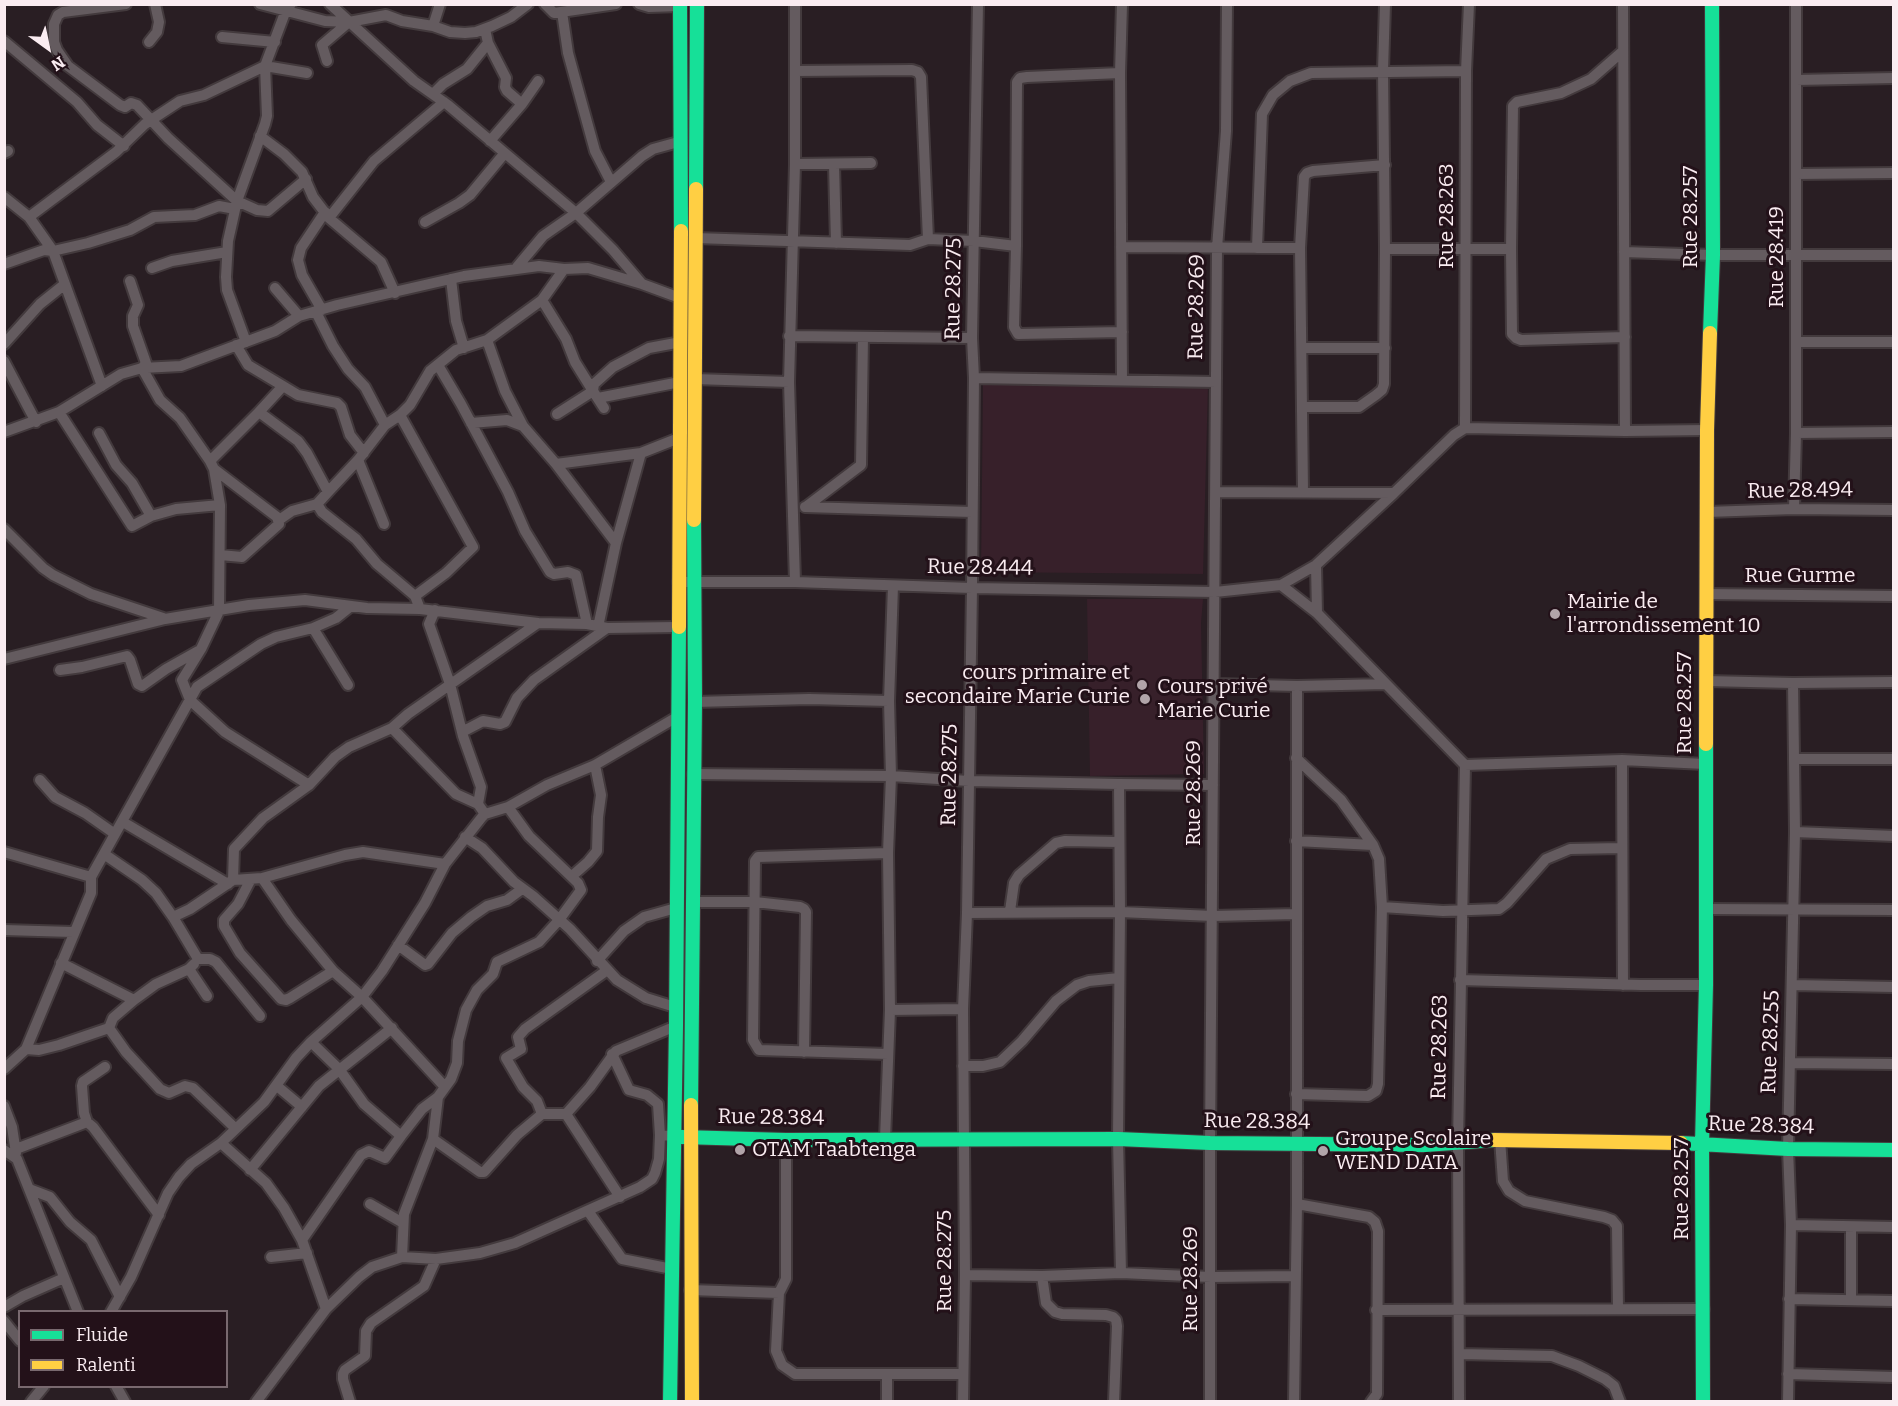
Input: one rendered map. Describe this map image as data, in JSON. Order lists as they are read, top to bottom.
{
  "streets": {
    "main road": ["Rue 28.257", "Rue 28.384"],
    "street": [
      "Rue 28.263",
      "Rue 28.419",
      "Rue 28.275",
      "Rue 28.269",
      "Rue 28.494",
      "Rue 28.444",
      "Rue Gurme",
      "Rue 28.255"
    ]
  },
  "crossings": [
    ["Rue 28.263", "Rue 28.384"],
    ["Rue 28.257", "Rue 28.494"],
    ["Rue 28.257", "Rue Gurme"],
    ["Rue 28.257", "Rue 28.384"],
    ["Rue 28.419", "Rue 28.494"],
    ["Rue 28.275", "Rue 28.444"],
    ["Rue 28.275", "Rue 28.384"],
    ["Rue 28.269", "Rue 28.444"],
    ["Rue 28.269", "Rue 28.384"],
    ["Rue 28.255", "Rue 28.384"]
  ],
  "places": [
    "Mairie de l'arrondissement 10",
    "cours primaire et secondaire Marie Curie",
    "Cours privé Marie Curie",
    "OTAM Taabtenga",
    "Groupe Scolaire WEND DATA"
  ],
  "legend": ["Fluide", "Ralenti"],
  "north": "bottom right"
}
